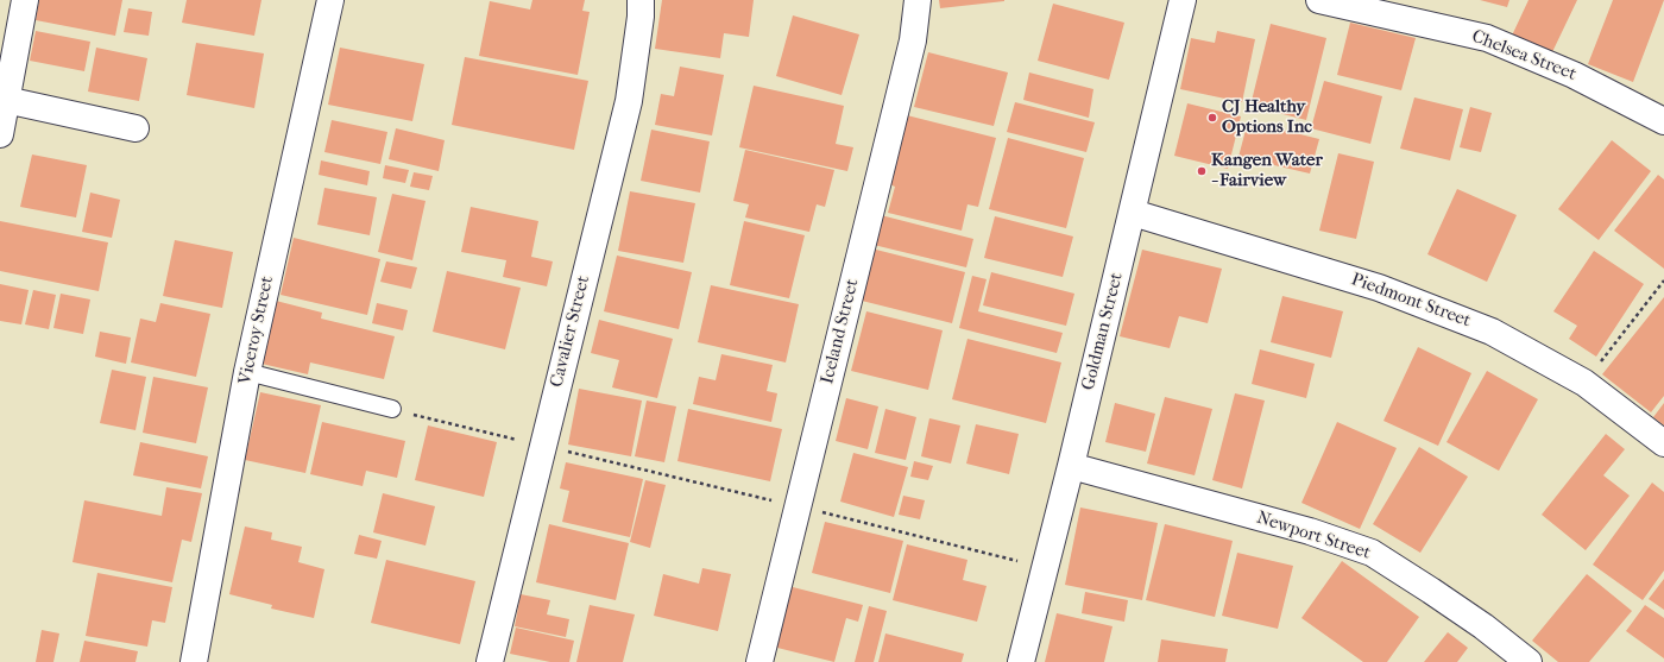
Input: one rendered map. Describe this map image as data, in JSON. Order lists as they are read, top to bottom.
{
  "streets": {
    "street": [
      "Chelsea Street",
      "Piedmont Street",
      "Viceroy Street",
      "Cavalier Street",
      "Iceland Street",
      "Goldman Street",
      "Newport Street"
    ]
  },
  "crossings": [
    ["Piedmont Street", "Goldman Street"],
    ["Goldman Street", "Newport Street"]
  ],
  "places": ["CJ Healthy Options Inc", "Kangen Water - Fairview"]
}
